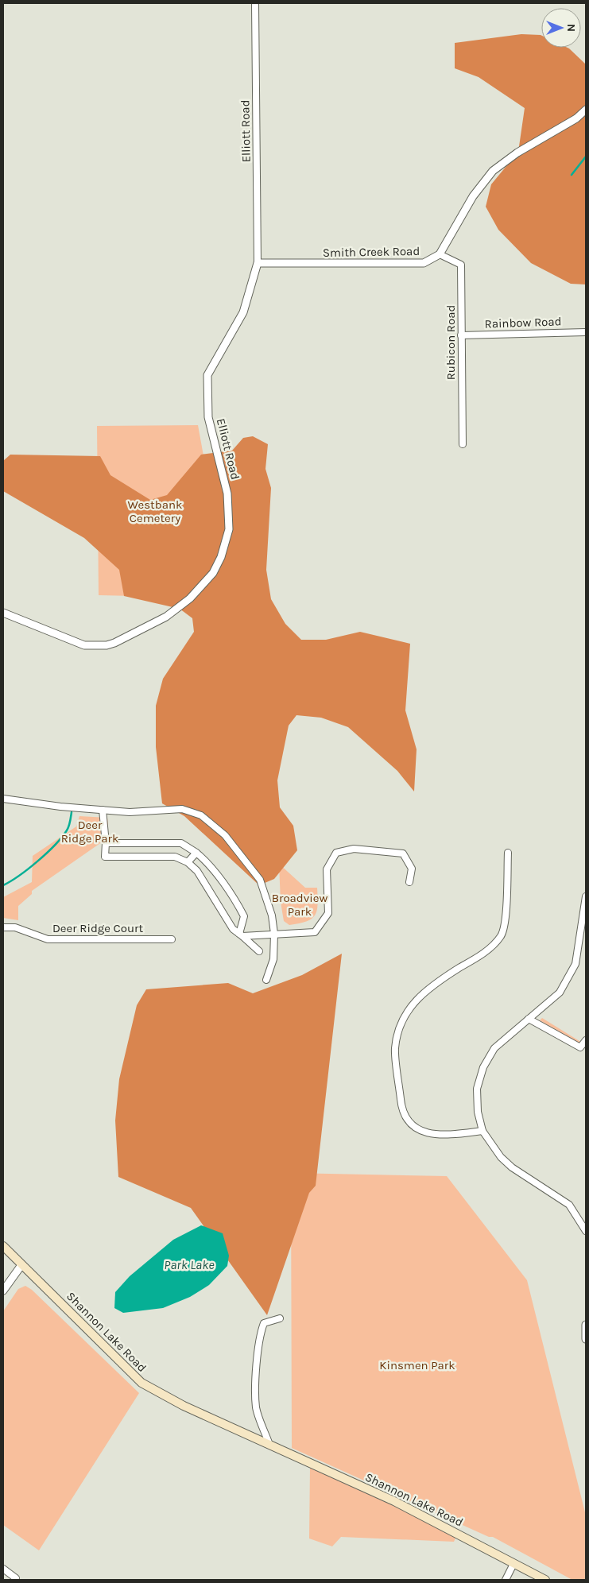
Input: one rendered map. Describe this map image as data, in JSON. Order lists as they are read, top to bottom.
{
  "streets": {
    "main road": ["Shannon Lake Road"],
    "street": [
      "Elliott Road",
      "Smith Creek Road",
      "Rainbow Road",
      "Rubicon Road",
      "Deer Ridge Court"
    ]
  },
  "crossings": [
    ["Elliott Road", "Smith Creek Road"],
    ["Smith Creek Road", "Rubicon Road"],
    ["Rainbow Road", "Rubicon Road"]
  ],
  "water": ["Park Lake"],
  "parks": [
    "Westbank Cemetery",
    "Deer Ridge Park",
    "Broadview Park",
    "Kinsmen Park"
  ],
  "north": "right"
}
